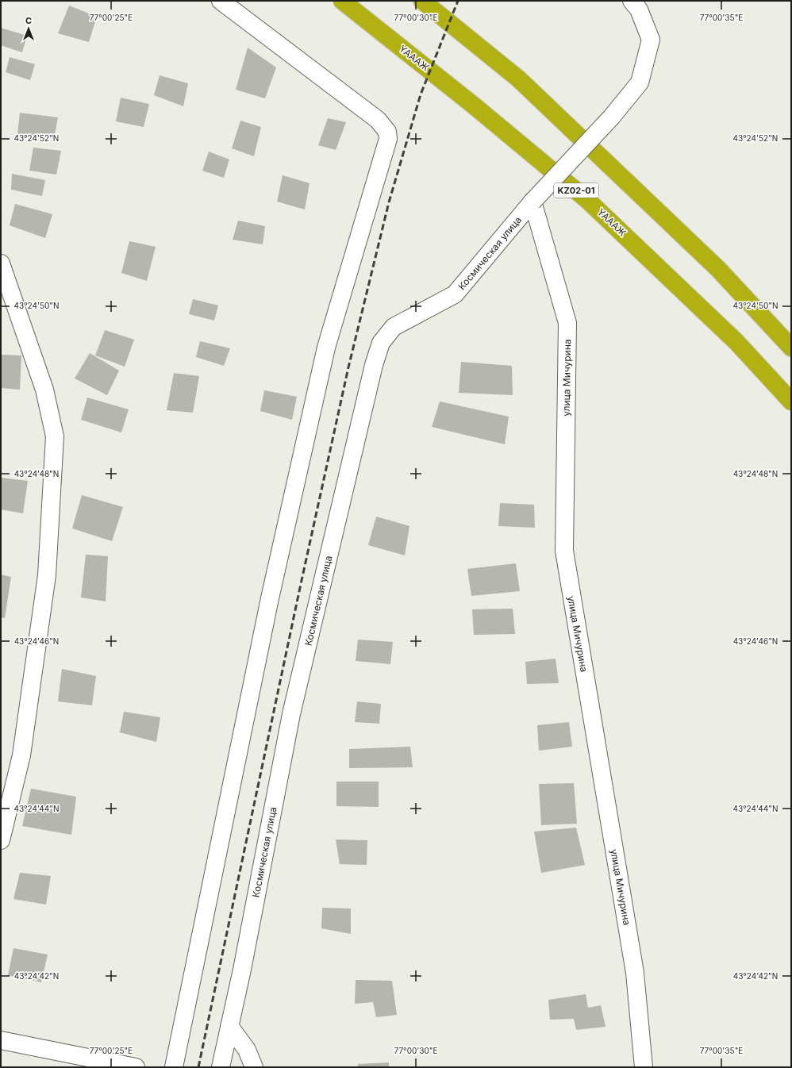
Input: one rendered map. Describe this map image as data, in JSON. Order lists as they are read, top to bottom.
{
  "streets": {
    "highway": ["ҮАААЖ", "KZ02-01"],
    "street": ["Космическая улица", "улица Мичурина"]
  },
  "crossings": [
    ["Космическая улица", "улица Мичурина"]
  ],
  "north": "top",
  "coordinates": [
    "77°00'25\"E",
    "77°00'30\"E",
    "77°00'35\"E",
    "43°24'52\"N",
    "43°24'50\"N",
    "43°24'48\"N",
    "43°24'46\"N",
    "43°24'44\"N",
    "43°24'42\"N"
  ]
}
